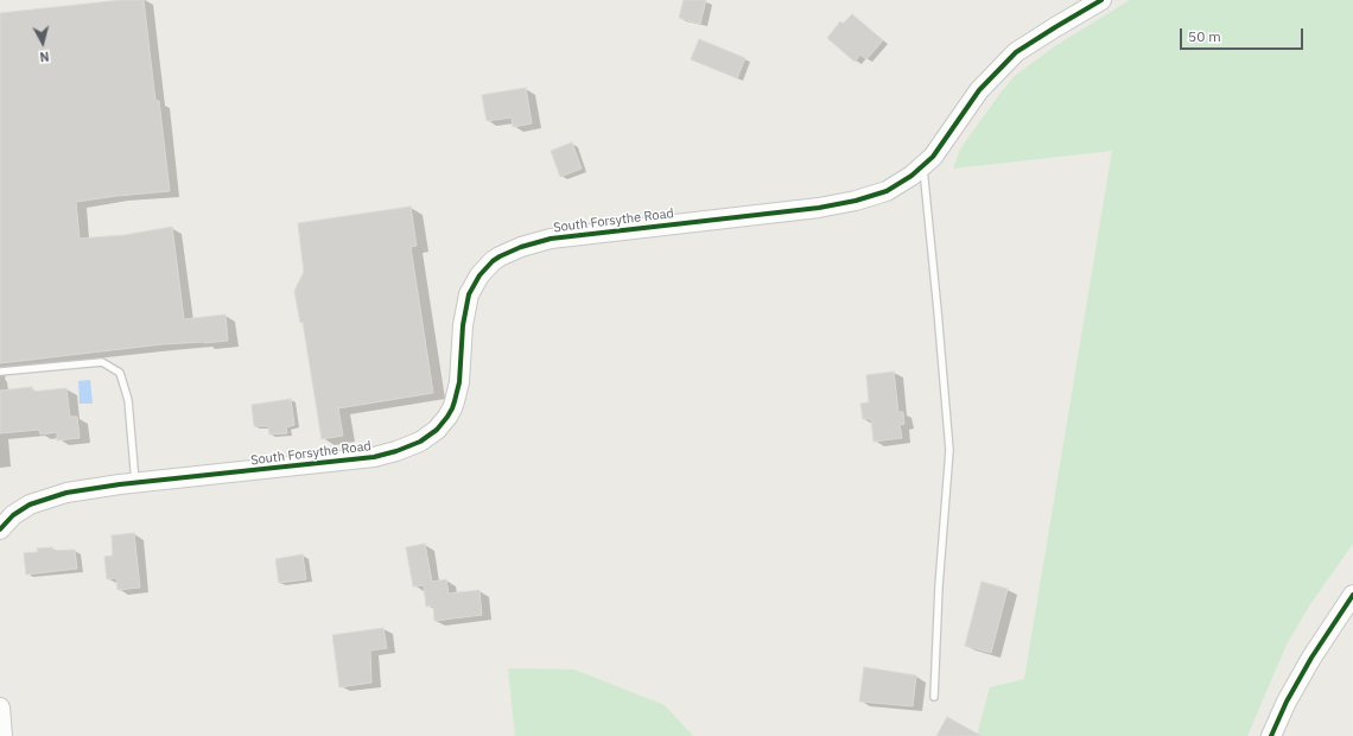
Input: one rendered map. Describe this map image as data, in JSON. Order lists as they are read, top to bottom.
{
  "streets": {
    "street": ["South Forsythe Road"]
  },
  "scale_bar": "50 m",
  "north": "bottom"
}
